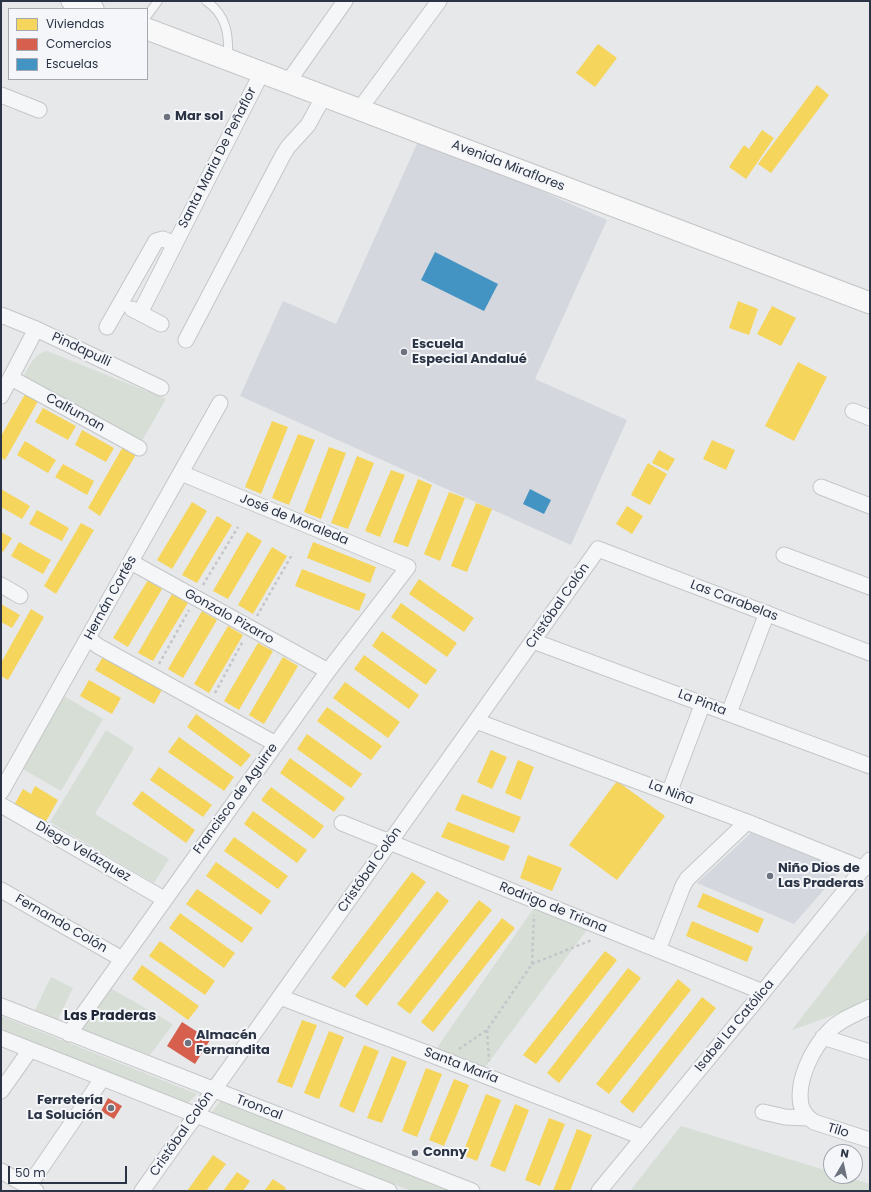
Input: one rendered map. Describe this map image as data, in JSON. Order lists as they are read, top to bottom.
{
  "streets": {
    "main road": ["Avenida Miraflores"],
    "street": [
      "Santa Maria De Peñaflor",
      "Pindapulli",
      "Calfuman",
      "José de Moraleda",
      "Hernán Cortés",
      "Las Carabelas",
      "Cristóbal Colón",
      "Gonzalo Pizarro",
      "La Pinta",
      "La Niña",
      "Francisco de Aguirre",
      "Diego Velázquez",
      "Rodrigo de Triana",
      "Fernando Colón",
      "Isabel La Católica",
      "Santa María",
      "Troncal",
      "Tilo"
    ]
  },
  "crossings": [
    ["Santa Maria De Peñaflor", "Avenida Miraflores"],
    ["José de Moraleda", "Hernán Cortés"],
    ["José de Moraleda", "Francisco de Aguirre"],
    ["Hernán Cortés", "Gonzalo Pizarro"],
    ["Las Carabelas", "Cristóbal Colón"],
    ["Cristóbal Colón", "La Pinta"],
    ["Cristóbal Colón", "La Niña"],
    ["Cristóbal Colón", "Rodrigo de Triana"],
    ["Cristóbal Colón", "Santa María"],
    ["Cristóbal Colón", "Troncal"],
    ["Gonzalo Pizarro", "Francisco de Aguirre"],
    ["La Niña", "Isabel La Católica"],
    ["Francisco de Aguirre", "Diego Velázquez"],
    ["Francisco de Aguirre", "Fernando Colón"],
    ["Francisco de Aguirre", "Troncal"],
    ["Rodrigo de Triana", "Isabel La Católica"],
    ["Isabel La Católica", "Santa María"]
  ],
  "districts": ["Las Praderas"],
  "places": [
    "Mar sol",
    "Escuela Especial Andalué",
    "Niño Dios de Las Praderas",
    "Almacén Fernandita",
    "Ferretería La Solución",
    "Conny"
  ],
  "legend": ["Viviendas", "Comercios", "Escuelas"],
  "scale_bar": "50 m",
  "north": "top"
}
